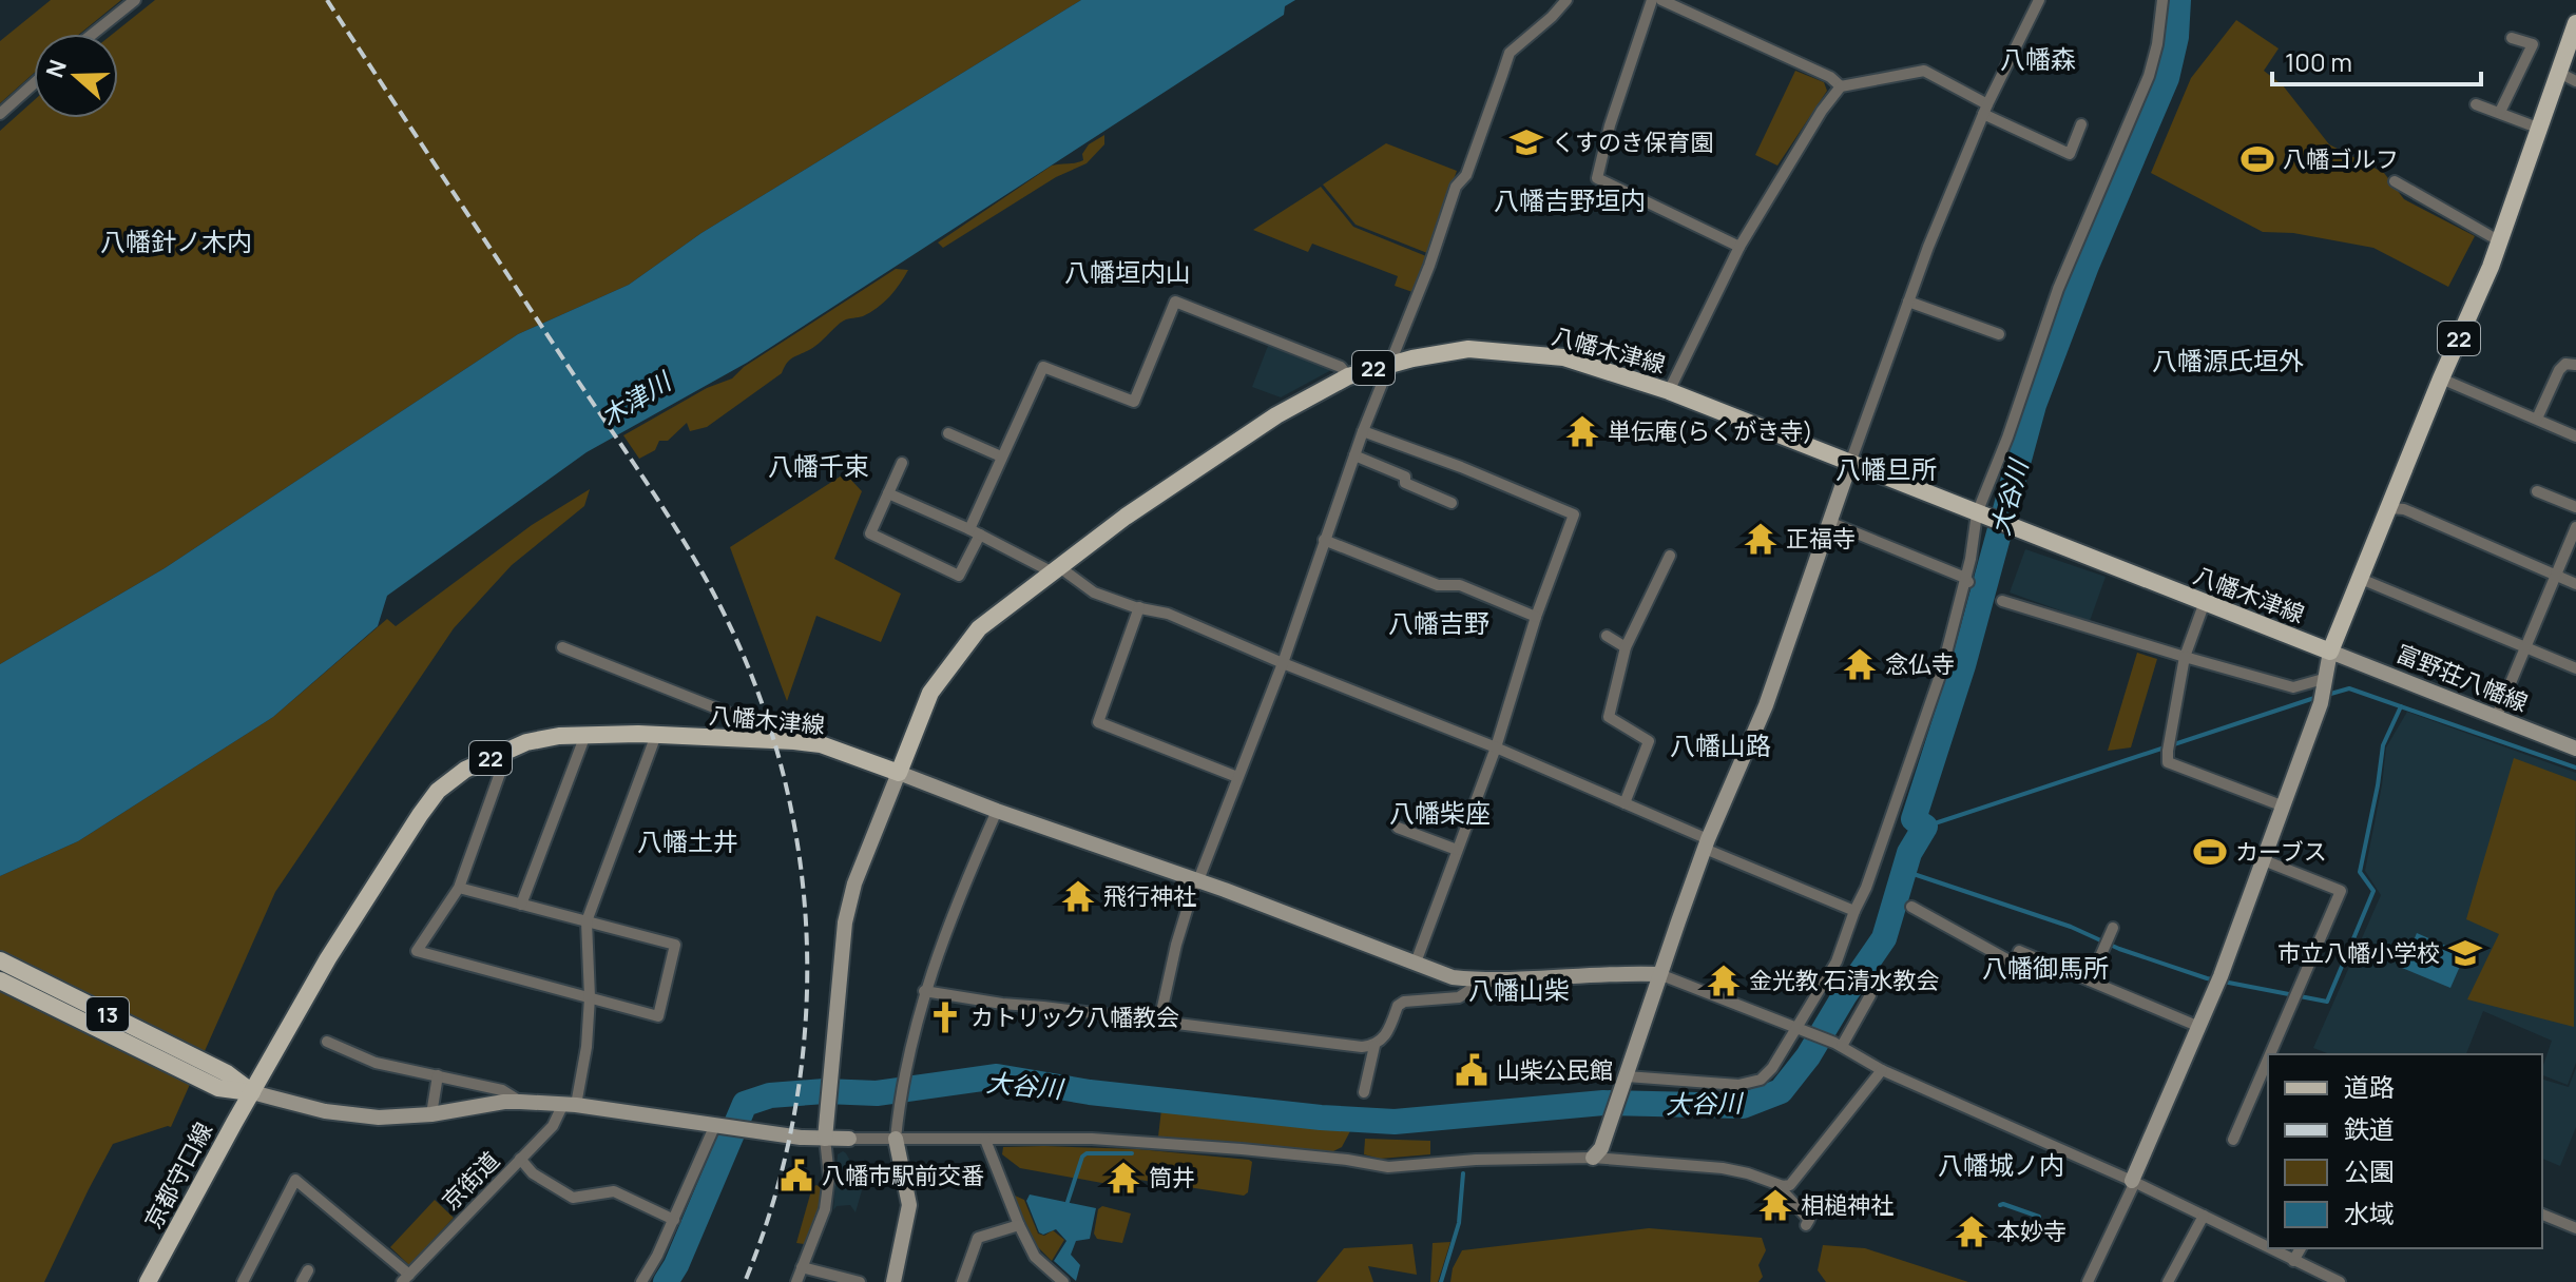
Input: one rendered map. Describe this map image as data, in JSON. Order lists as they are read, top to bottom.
{
  "streets": {
    "main road": [
      "22",
      "八幡木津線",
      "13",
      "京都守口線"
    ],
    "street": ["富野荘八幡線", "京街道"]
  },
  "crossings": [
    ["22", "八幡木津線"],
    ["22", "富野荘八幡線"],
    ["八幡木津線", "富野荘八幡線"],
    ["八幡木津線", "13"],
    ["八幡木津線", "京都守口線"],
    ["13", "京都守口線"]
  ],
  "districts": [
    "八幡森",
    "八幡吉野垣内",
    "八幡針ノ木内",
    "八幡垣内山",
    "八幡源氏垣外",
    "八幡千束",
    "八幡旦所",
    "八幡吉野",
    "八幡山路",
    "八幡柴座",
    "八幡土井",
    "八幡御馬所",
    "八幡山柴",
    "八幡城ノ内"
  ],
  "water": ["木津川", "大谷川"],
  "places": {
    "school or university": ["くすのき保育園", "市立八幡小学校"],
    "sports": ["八幡ゴルフ", "カーブス"],
    "temple": [
      "単伝庵(らくがき寺)",
      "正福寺",
      "念仏寺",
      "飛行神社",
      "金光教 石清水教会",
      "筒井",
      "相槌神社",
      "本妙寺"
    ],
    "church": ["カトリック八幡教会"],
    "public building": ["山柴公民館", "八幡市駅前交番"]
  },
  "legend": [
    "道路",
    "鉄道",
    "公園",
    "水域"
  ],
  "scale_bar": "100 m",
  "north": "left"
}
